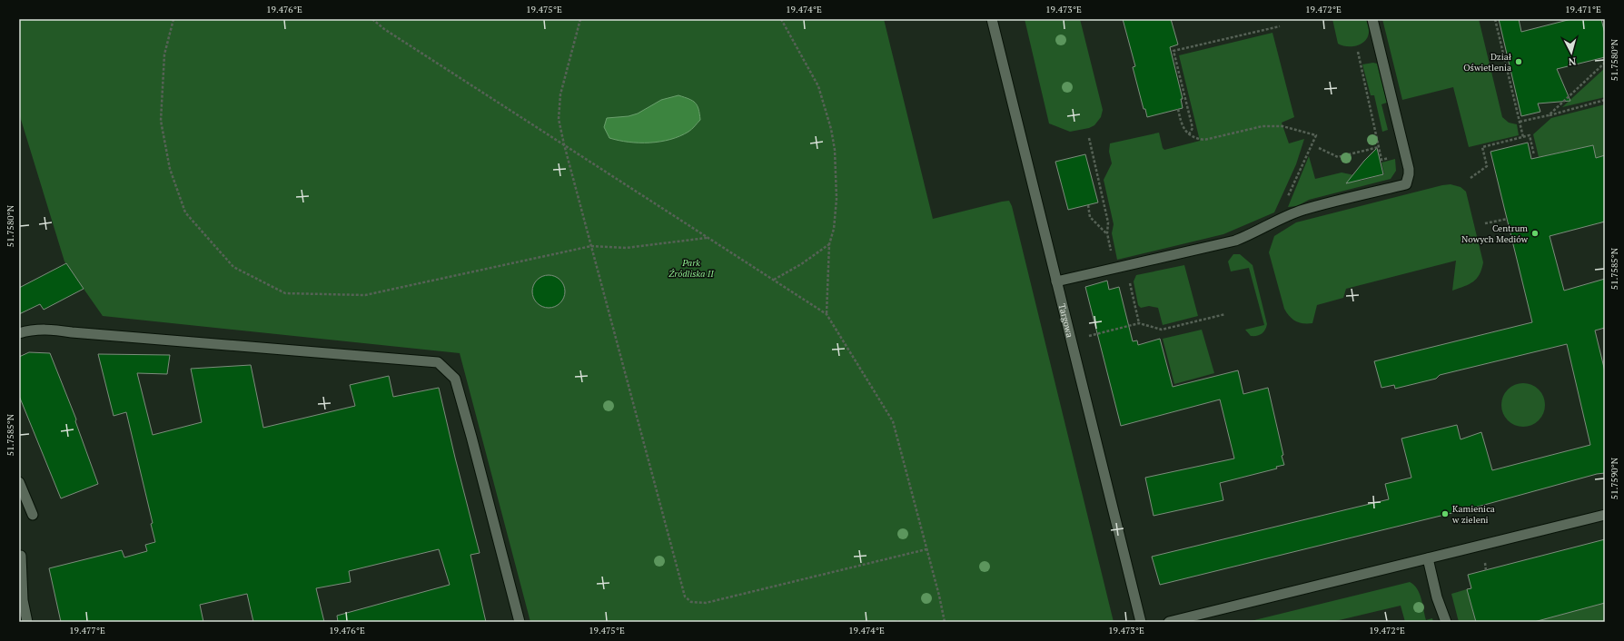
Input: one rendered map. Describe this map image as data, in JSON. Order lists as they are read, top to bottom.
{
  "streets": {
    "street": ["Targowa"]
  },
  "parks": ["Park Źródliska II"],
  "places": ["Dział Oświetlenia", "Centrum Nowych Mediów", "Kamienica w zieleni"],
  "north": "bottom",
  "coordinates": [
    "19.476°E",
    "19.475°E",
    "19.474°E",
    "19.473°E",
    "19.472°E",
    "19.471°E",
    "51.7580°N",
    "51.7585°N",
    "51.7590°N",
    "19.477°E"
  ]
}
